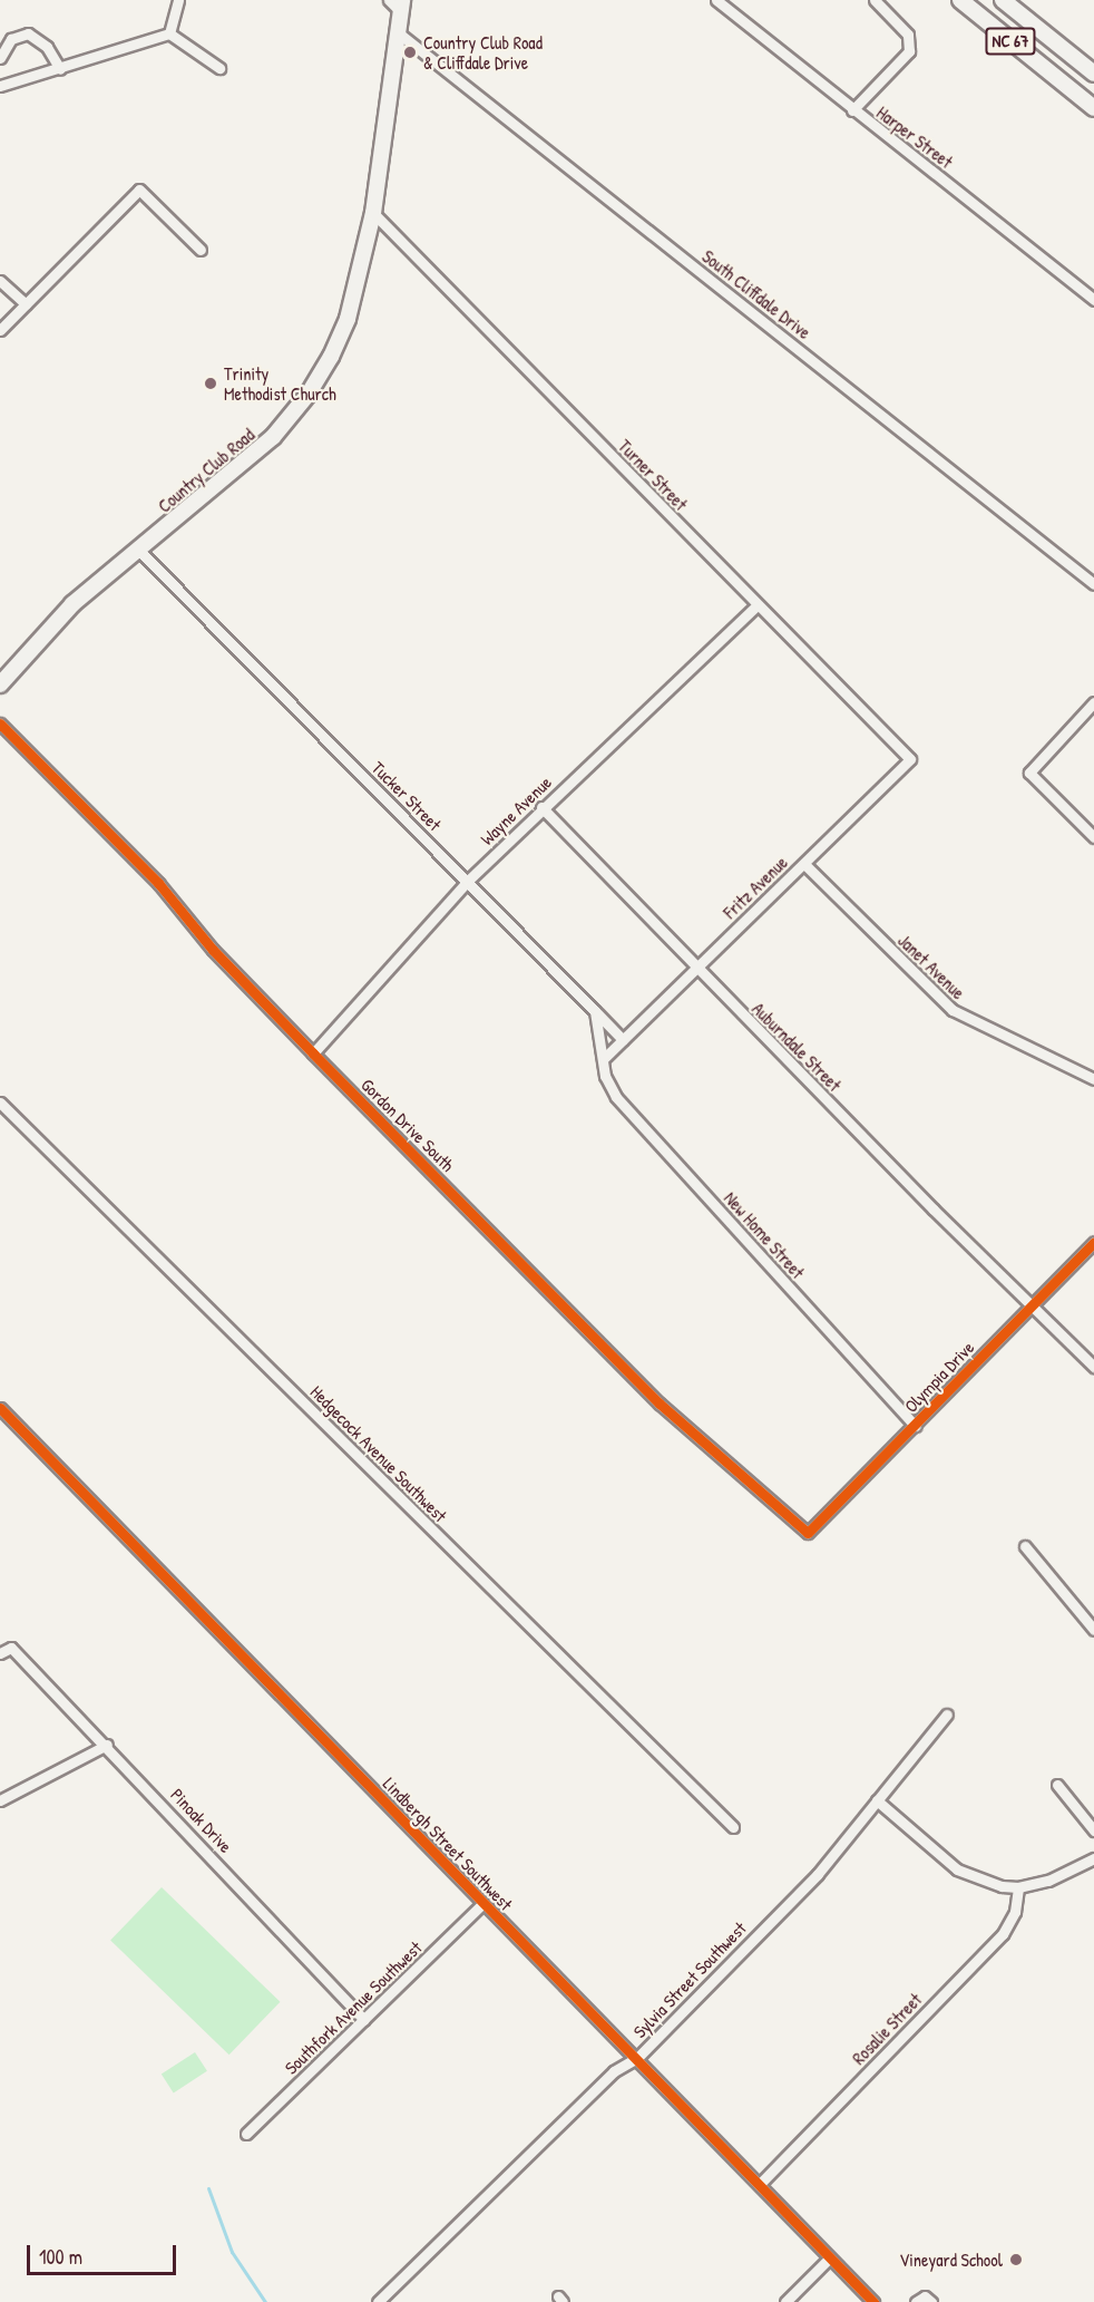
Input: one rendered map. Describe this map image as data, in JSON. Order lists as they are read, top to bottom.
{
  "streets": {
    "main road": ["NC 67", "Country Club Road"],
    "street": [
      "Harper Street",
      "South Cliffdale Drive",
      "Turner Street",
      "Tucker Street",
      "Wayne Avenue",
      "Fritz Avenue",
      "Janet Avenue",
      "Auburndale Street",
      "Gordon Drive South",
      "New Home Street",
      "Olympia Drive",
      "Hedgecock Avenue Southwest",
      "Pinoak Drive",
      "Lindbergh Street Southwest",
      "Sylvia Street Southwest",
      "Southfork Avenue Southwest",
      "Rosalie Street"
    ]
  },
  "crossings": [
    ["South Cliffdale Drive", "Country Club Road"],
    ["Country Club Road", "Turner Street"],
    ["Country Club Road", "Tucker Street"],
    ["Turner Street", "Wayne Avenue"],
    ["Turner Street", "Fritz Avenue"],
    ["Tucker Street", "Wayne Avenue"],
    ["Tucker Street", "Fritz Avenue"],
    ["Wayne Avenue", "Auburndale Street"],
    ["Wayne Avenue", "Gordon Drive South"],
    ["Fritz Avenue", "Janet Avenue"],
    ["Fritz Avenue", "Auburndale Street"],
    ["Auburndale Street", "Olympia Drive"],
    ["Gordon Drive South", "Olympia Drive"],
    ["New Home Street", "Olympia Drive"],
    ["Pinoak Drive", "Southfork Avenue Southwest"],
    ["Lindbergh Street Southwest", "Sylvia Street Southwest"],
    ["Lindbergh Street Southwest", "Southfork Avenue Southwest"],
    ["Lindbergh Street Southwest", "Rosalie Street"]
  ],
  "places": ["Country Club Road & Cliffdale Drive", "Trinity Methodist Church", "Vineyard School"],
  "scale_bar": "100 m"
}
